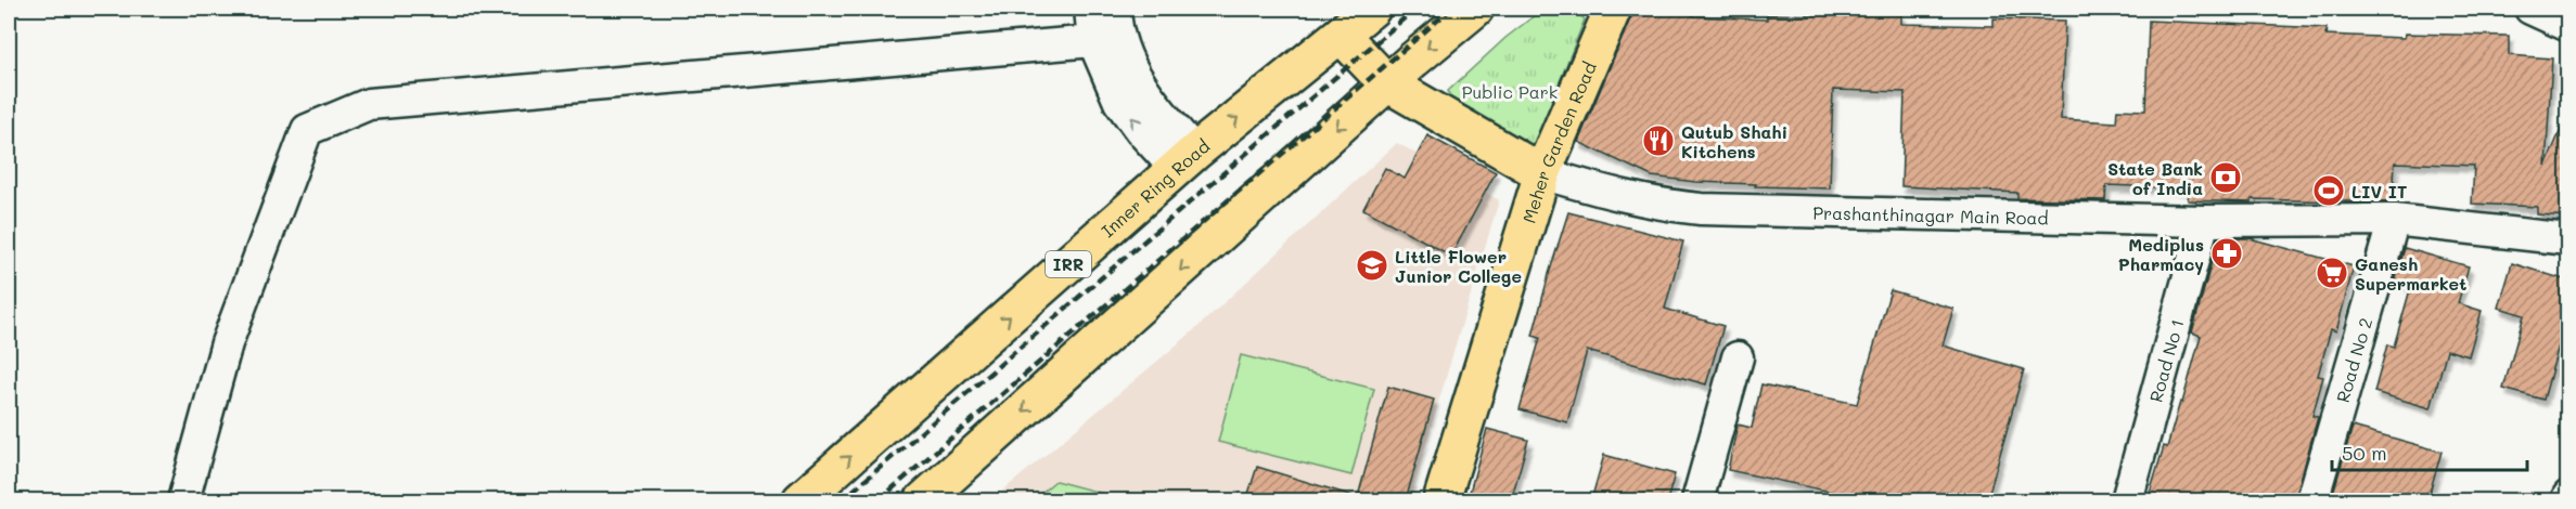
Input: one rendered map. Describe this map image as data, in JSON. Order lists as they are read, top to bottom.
{
  "streets": {
    "main road": [
      "Meher Garden Road",
      "Inner Ring Road",
      "Prashanthinagar Main Road",
      "IRR"
    ],
    "street": ["Road No 1", "Road No 2"]
  },
  "crossings": [
    ["Meher Garden Road", "Prashanthinagar Main Road"],
    ["Inner Ring Road", "Prashanthinagar Main Road"],
    ["Inner Ring Road", "IRR"],
    ["Prashanthinagar Main Road", "IRR"],
    ["Prashanthinagar Main Road", "Road No 1"],
    ["Prashanthinagar Main Road", "Road No 2"]
  ],
  "parks": ["Public Park"],
  "places": {
    "restaurant": ["Qutub Shahi Kitchens"],
    "bank": ["State Bank of India"],
    "sports": ["LIV IT"],
    "pharmacy": ["Mediplus Pharmacy"],
    "school or university": ["Little Flower Junior College"],
    "supermarket": ["Ganesh Supermarket"]
  },
  "scale_bar": "50 m"
}
